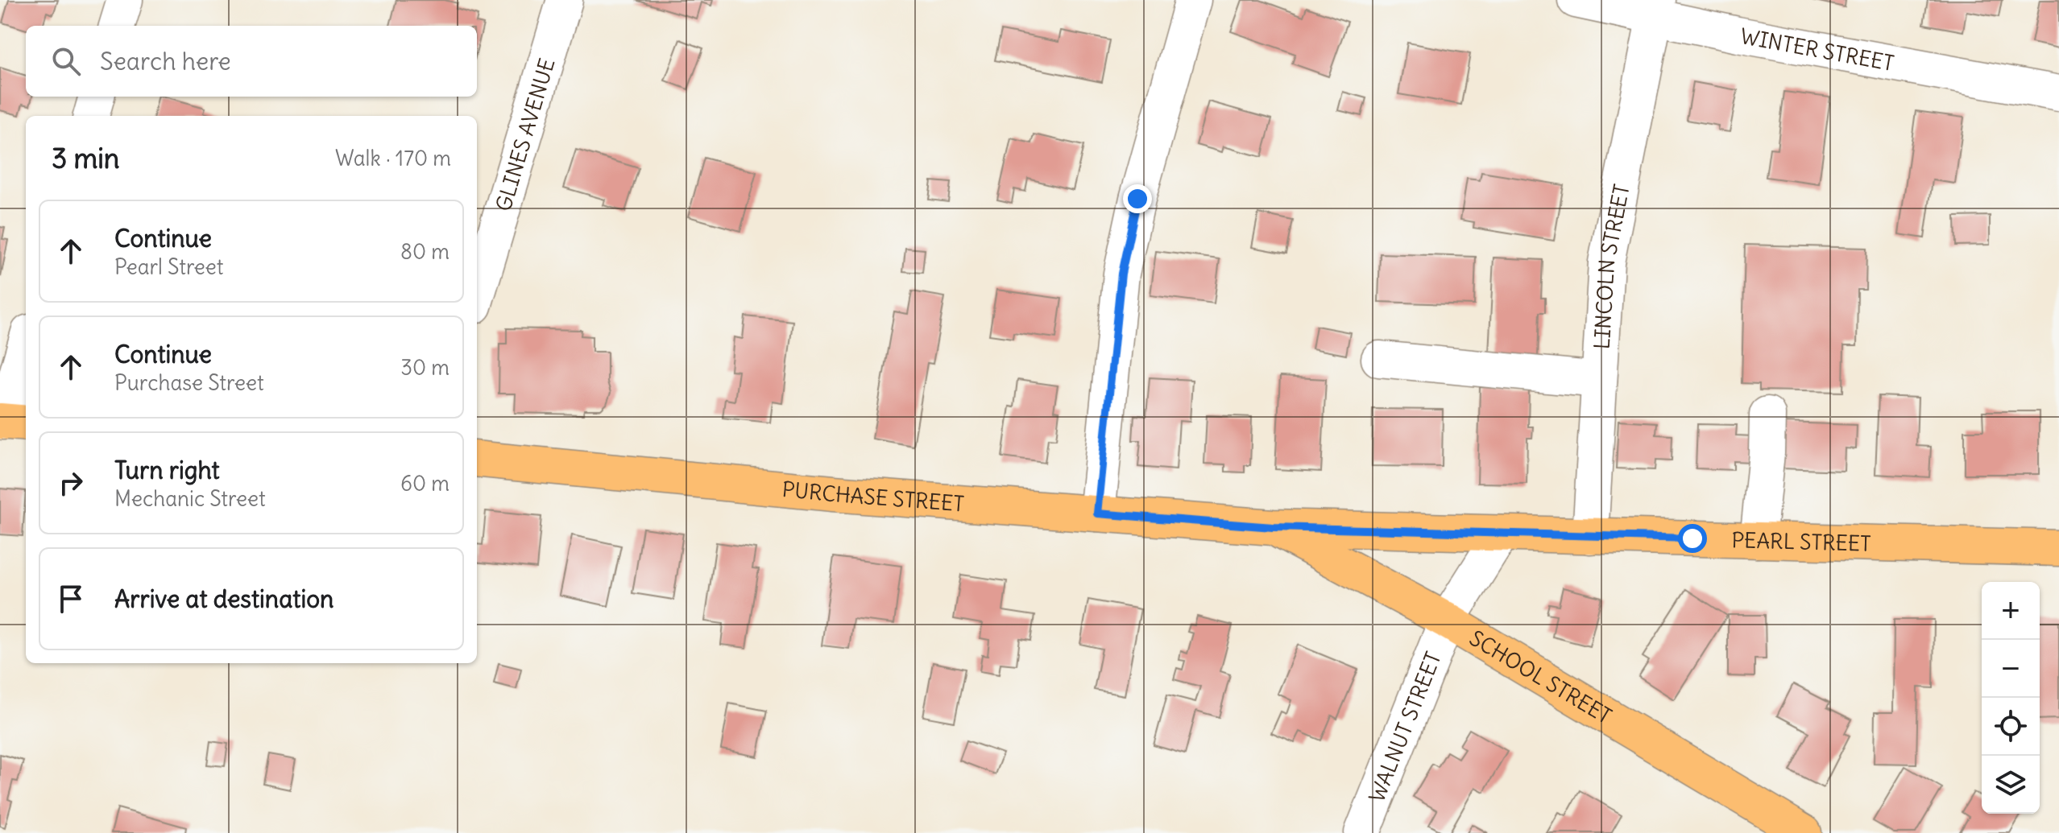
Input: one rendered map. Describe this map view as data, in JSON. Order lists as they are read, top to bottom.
{
  "streets": {
    "main road": ["PURCHASE STREET", "PEARL STREET", "SCHOOL STREET"],
    "street": [
      "WINTER STREET",
      "GLINES AVENUE",
      "LINCOLN STREET",
      "WALNUT STREET"
    ]
  },
  "crossings": [
    ["WINTER STREET", "LINCOLN STREET"],
    ["LINCOLN STREET", "PEARL STREET"],
    ["PURCHASE STREET", "PEARL STREET"],
    ["PURCHASE STREET", "SCHOOL STREET"],
    ["PEARL STREET", "SCHOOL STREET"],
    ["PEARL STREET", "WALNUT STREET"],
    ["SCHOOL STREET", "WALNUT STREET"]
  ],
  "page": {
    "search": "Search here",
    "heading": ["3 min", "Walk · 170 m"],
    "list": [
      ["Continue", "Pearl Street", "80 m"],
      ["Continue", "Purchase Street", "30 m"],
      ["Turn right", "Mechanic Street", "60 m"],
      "Arrive at destination"
    ],
    "map_buttons": ["+", "−"]
  }
}
